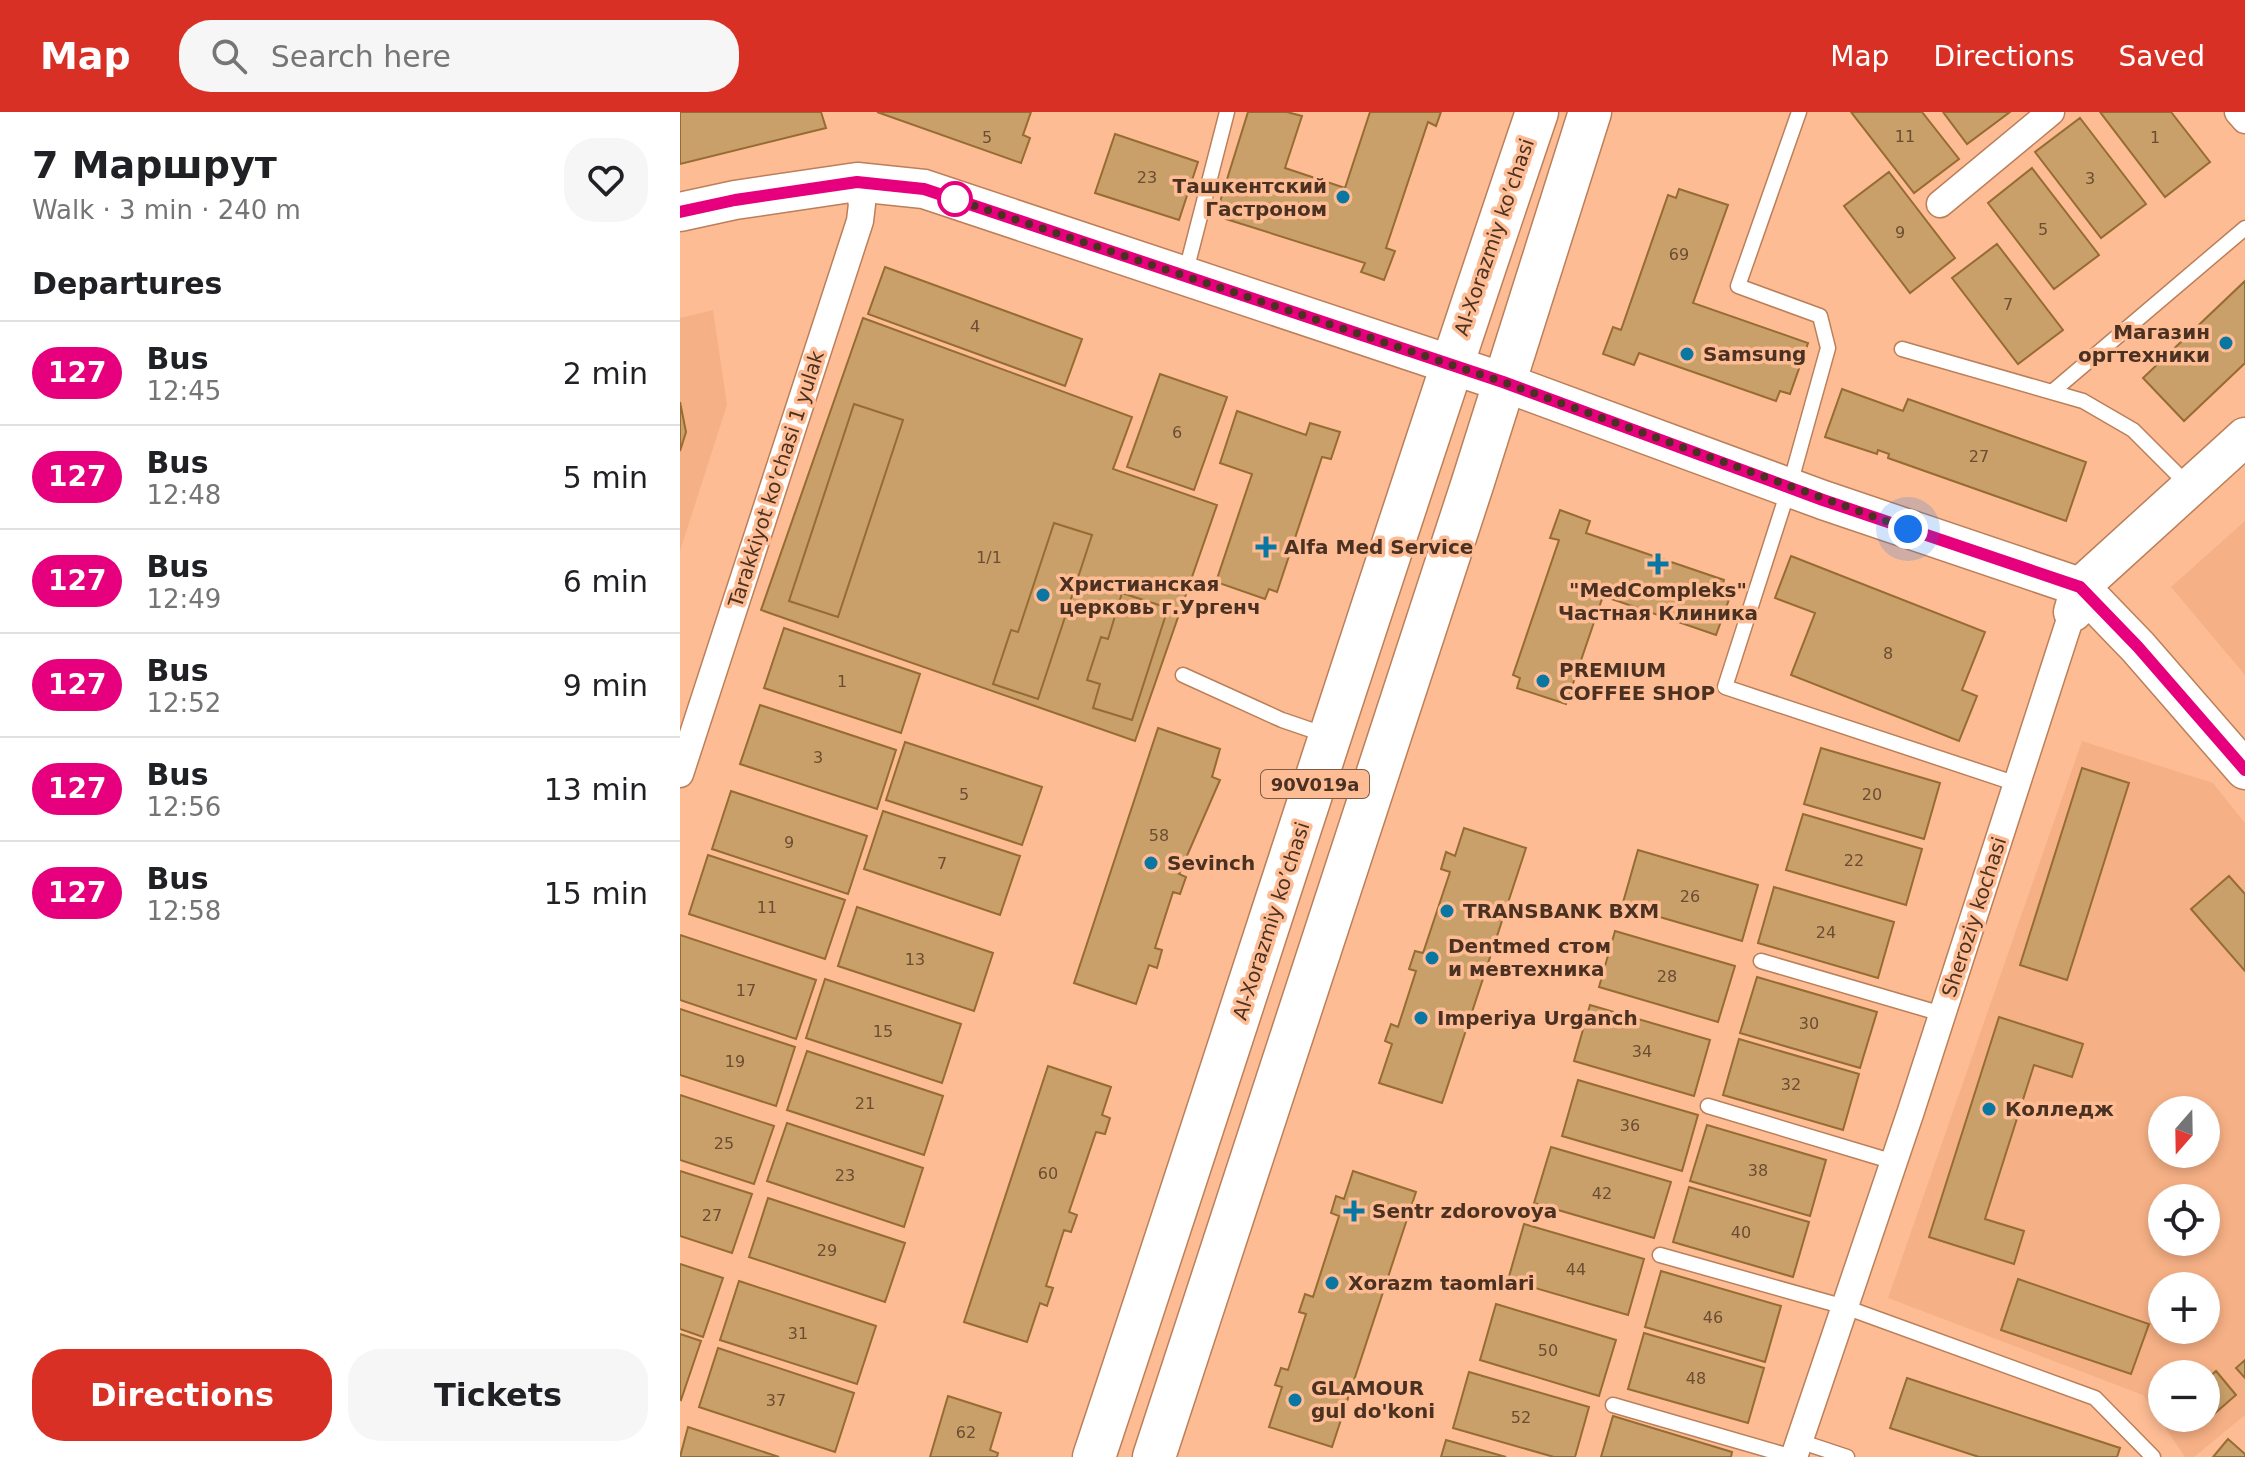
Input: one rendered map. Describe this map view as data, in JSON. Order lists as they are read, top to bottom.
{
  "streets": {
    "main road": ["Al-Xorazmiy ko’chasi", "90V019a"],
    "street": ["Tarakkiyot ko'chasi 1 yulak", "Sheroziy kochasi"]
  },
  "places": {
    "other": [
      "Ташкентский Гастроном",
      "Магазин оргтехники",
      "Samsung",
      "Христианская церковь г.Ургенч",
      "PREMIUM COFFEE SHOP",
      "Sevinch",
      "TRANSBANK BXM",
      "Dentmed стом и мевтехника",
      "Imperiya Urganch",
      "Колледж",
      "Xorazm taomlari",
      "GLAMOUR gul do'koni"
    ],
    "health": ["Alfa Med Service", "\"MedCompleks\" Частная Клиника", "Sentr zdorovoya"]
  },
  "lines": ["bus line 127"],
  "house_numbers": [
    "11",
    "5",
    "1",
    "23",
    "3",
    "5",
    "9",
    "69",
    "7",
    "4",
    "6",
    "27",
    "1/1",
    "8",
    "1",
    "3",
    "5",
    "20",
    "58",
    "9",
    "22",
    "7",
    "26",
    "11",
    "24",
    "13",
    "28",
    "17",
    "30",
    "15",
    "34",
    "19",
    "32",
    "21",
    "36",
    "25",
    "38",
    "60",
    "23",
    "42",
    "27",
    "40",
    "29",
    "44",
    "46",
    "31",
    "50",
    "48",
    "37",
    "52",
    "62"
  ],
  "north": "bottom",
  "page": {
    "header": "Map",
    "search": "Search here",
    "nav": ["Map", "Directions", "Saved"],
    "heading": [
      ["7 Маршрут", "Walk · 3 min · 240 m"],
      "Departures"
    ],
    "list": [
      {
        "mark": "127",
        "name": "Bus",
        "note": "12:45",
        "value": "2 min"
      },
      {
        "mark": "127",
        "name": "Bus",
        "note": "12:48",
        "value": "5 min"
      },
      {
        "mark": "127",
        "name": "Bus",
        "note": "12:49",
        "value": "6 min"
      },
      {
        "mark": "127",
        "name": "Bus",
        "note": "12:52",
        "value": "9 min"
      },
      {
        "mark": "127",
        "name": "Bus",
        "note": "12:56",
        "value": "13 min"
      },
      {
        "mark": "127",
        "name": "Bus",
        "note": "12:58",
        "value": "15 min"
      }
    ],
    "map_buttons": ["+", "−"],
    "buttons": ["Directions", "Tickets"]
  }
}
